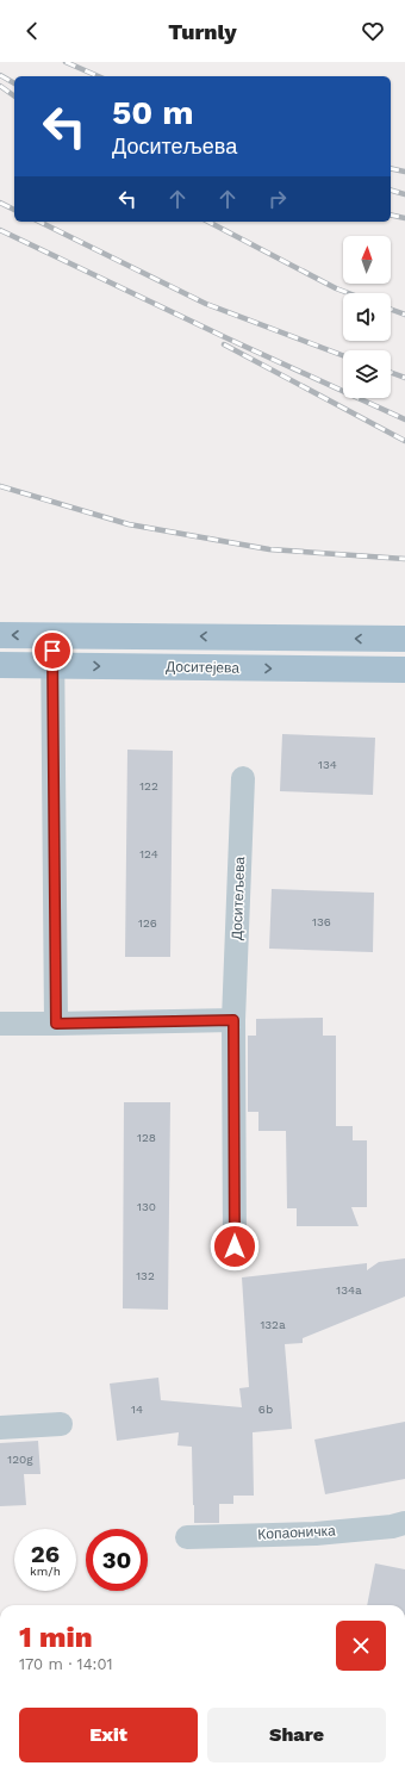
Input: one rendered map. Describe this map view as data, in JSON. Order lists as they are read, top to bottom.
{
  "streets": {
    "main road": ["Доситејева"],
    "street": ["Доситељева", "Копаоничка"]
  },
  "house_numbers": [
    "134",
    "122",
    "124",
    "136",
    "126",
    "128",
    "130",
    "132",
    "134a",
    "132a",
    "14",
    "6b",
    "120g"
  ],
  "north": "top",
  "page": {
    "header": "Turnly",
    "turn": ["50 m", "Доситељева"],
    "speed": "26 km/h",
    "limit": "30",
    "heading": ["1 min", "170 m · 14:01"],
    "buttons": ["Exit", "Share"]
  }
}
